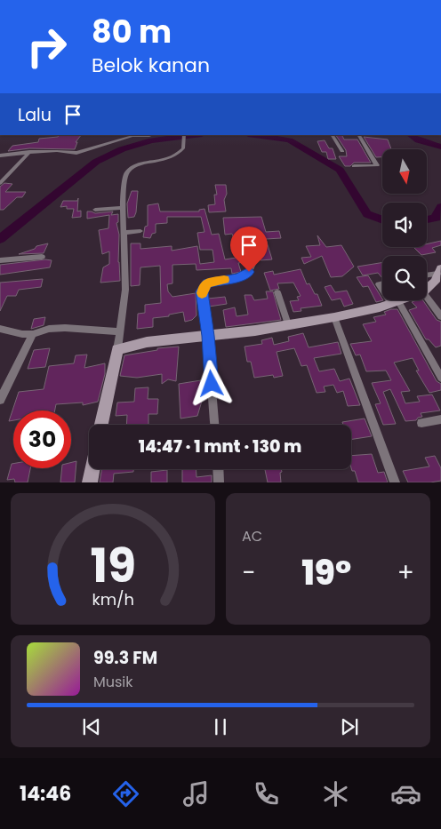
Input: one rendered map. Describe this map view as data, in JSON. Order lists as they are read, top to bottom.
{
  "north": "bottom",
  "page": {
    "turn": ["80 m", "Belok kanan"],
    "then": "Lalu",
    "limit": "30",
    "trip": "14:47 · 1 mnt · 130 m",
    "tile": "AC",
    "heat": ["−", "19°", "+"],
    "song": ["99.3 FM", "Musik"],
    "tabs": "14:46",
    "gauge": ["19", "km/h"]
  }
}
